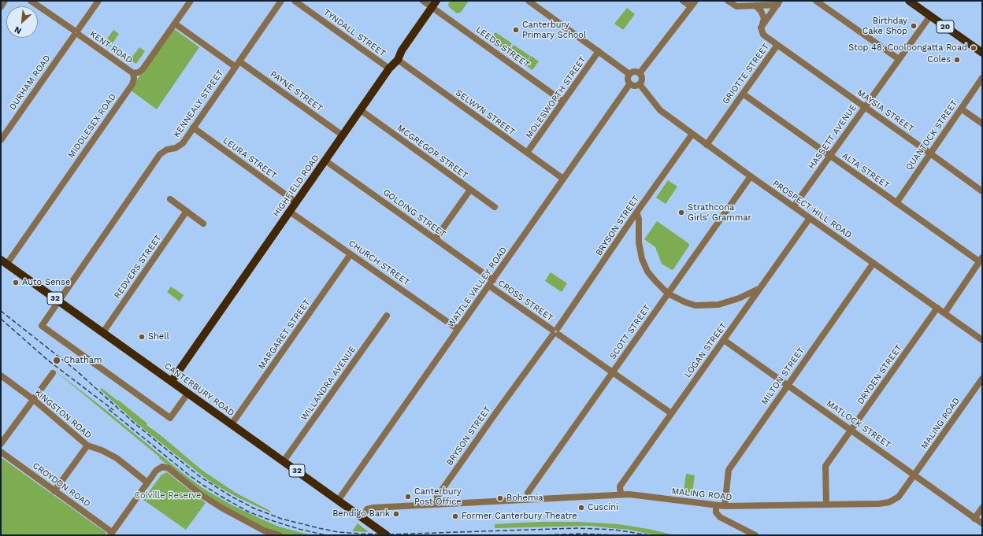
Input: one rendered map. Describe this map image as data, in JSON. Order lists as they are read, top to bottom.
{
  "streets": {
    "main road": [
      "20",
      "HIGHFIELD ROAD",
      "32",
      "CANTERBURY ROAD"
    ],
    "street": [
      "TYNDALL STREET",
      "KENT ROAD",
      "LEEDS STREET",
      "GRIOTTE STREET",
      "DURHAM ROAD",
      "PAYNE STREET",
      "MOLESWORTH STREET",
      "KENNEALY STREET",
      "MAYSIA STREET",
      "SELWYN STREET",
      "MIDDLESEX ROAD",
      "QUANTOCK STREET",
      "HASSETT AVENUE",
      "MCGREGOR STREET",
      "LEURA STREET",
      "ALTA STREET",
      "PROSPECT HILL ROAD",
      "GOLDING STREET",
      "BRYSON STREET",
      "CHURCH STREET",
      "REDVERS STREET",
      "WATTLE VALLEY ROAD",
      "CROSS STREET",
      "SCOTT STREET",
      "MARGARET STREET",
      "LOGAN STREET",
      "DRYDEN STREET",
      "MILTON STREET",
      "WILLANDRA AVENUE",
      "KINGSTON ROAD",
      "MALING ROAD",
      "MATLOCK STREET",
      "CROYDON ROAD"
    ]
  },
  "crossings": [
    ["20", "HASSETT AVENUE"],
    ["TYNDALL STREET", "HIGHFIELD ROAD"],
    ["KENT ROAD", "DURHAM ROAD"],
    ["KENT ROAD", "MIDDLESEX ROAD"],
    ["LEEDS STREET", "MOLESWORTH STREET"],
    ["LEEDS STREET", "HIGHFIELD ROAD"],
    ["GRIOTTE STREET", "MAYSIA STREET"],
    ["GRIOTTE STREET", "ALTA STREET"],
    ["GRIOTTE STREET", "PROSPECT HILL ROAD"],
    ["PAYNE STREET", "KENNEALY STREET"],
    ["PAYNE STREET", "HIGHFIELD ROAD"],
    ["MOLESWORTH STREET", "SELWYN STREET"],
    ["KENNEALY STREET", "LEURA STREET"],
    ["KENNEALY STREET", "CANTERBURY ROAD"],
    ["MAYSIA STREET", "QUANTOCK STREET"],
    ["MAYSIA STREET", "HASSETT AVENUE"],
    ["SELWYN STREET", "HIGHFIELD ROAD"],
    ["SELWYN STREET", "WATTLE VALLEY ROAD"],
    ["MIDDLESEX ROAD", "CANTERBURY ROAD"],
    ["QUANTOCK STREET", "ALTA STREET"],
    ["HASSETT AVENUE", "ALTA STREET"],
    ["HASSETT AVENUE", "PROSPECT HILL ROAD"],
    ["MCGREGOR STREET", "HIGHFIELD ROAD"],
    ["LEURA STREET", "HIGHFIELD ROAD"],
    ["HIGHFIELD ROAD", "GOLDING STREET"],
    ["HIGHFIELD ROAD", "CHURCH STREET"],
    ["HIGHFIELD ROAD", "CANTERBURY ROAD"],
    ["PROSPECT HILL ROAD", "BRYSON STREET"],
    ["PROSPECT HILL ROAD", "WATTLE VALLEY ROAD"],
    ["PROSPECT HILL ROAD", "SCOTT STREET"],
    ["PROSPECT HILL ROAD", "LOGAN STREET"],
    ["PROSPECT HILL ROAD", "DRYDEN STREET"],
    ["PROSPECT HILL ROAD", "MILTON STREET"],
    ["GOLDING STREET", "WATTLE VALLEY ROAD"],
    ["BRYSON STREET", "CROSS STREET"],
    ["BRYSON STREET", "MALING ROAD"],
    ["CHURCH STREET", "WATTLE VALLEY ROAD"],
    ["CHURCH STREET", "MARGARET STREET"],
    ["REDVERS STREET", "CANTERBURY ROAD"],
    ["WATTLE VALLEY ROAD", "CROSS STREET"],
    ["WATTLE VALLEY ROAD", "CANTERBURY ROAD"],
    ["CROSS STREET", "SCOTT STREET"],
    ["CROSS STREET", "LOGAN STREET"],
    ["SCOTT STREET", "MALING ROAD"],
    ["MARGARET STREET", "CANTERBURY ROAD"],
    ["LOGAN STREET", "MALING ROAD"],
    ["LOGAN STREET", "MATLOCK STREET"],
    ["DRYDEN STREET", "MALING ROAD"],
    ["DRYDEN STREET", "MATLOCK STREET"],
    ["MILTON STREET", "MALING ROAD"],
    ["MILTON STREET", "MATLOCK STREET"],
    ["WILLANDRA AVENUE", "CANTERBURY ROAD"],
    ["CANTERBURY ROAD", "MALING ROAD"],
    ["MALING ROAD", "MATLOCK STREET"]
  ],
  "parks": ["Colville Reserve"],
  "places": [
    "Birthday Cake Shop",
    "Canterbury Primary School",
    "Stop 48: Cooloongatta Road",
    "Coles",
    "Strathcona Girls' Grammar",
    "Auto Sense",
    "Shell",
    "Chatham",
    "Canterbury Post Office",
    "Bohemia",
    "Cuscini",
    "Bendigo Bank",
    "Former Canterbury Theatre"
  ],
  "north": "bottom left"
}
